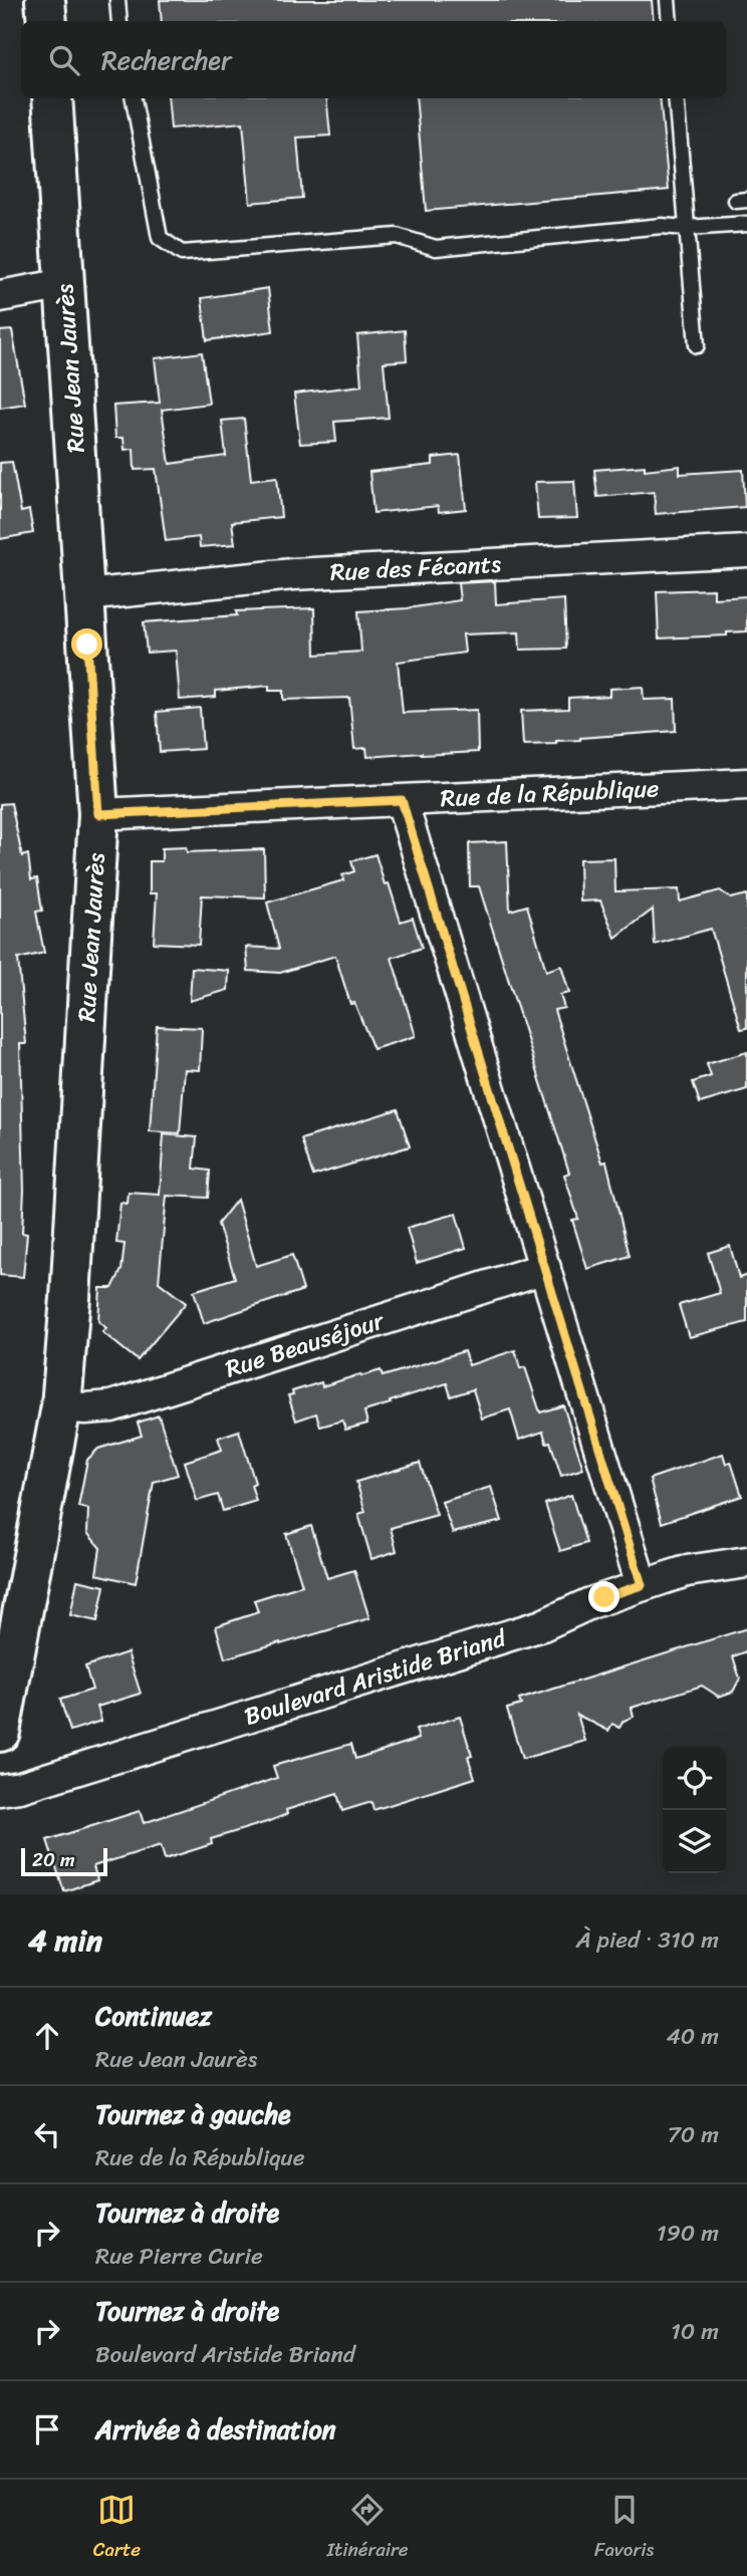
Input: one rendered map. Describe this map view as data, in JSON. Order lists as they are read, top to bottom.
{
  "streets": {
    "main road": ["Rue Jean Jaurès"],
    "street": [
      "Rue des Fécants",
      "Rue de la République",
      "Rue Beauséjour",
      "Boulevard Aristide Briand"
    ]
  },
  "crossings": [
    ["Rue Jean Jaurès", "Rue des Fécants"],
    ["Rue Jean Jaurès", "Rue de la République"],
    ["Rue Jean Jaurès", "Rue Beauséjour"]
  ],
  "scale_bar": "20 m",
  "page": {
    "search": "Rechercher",
    "scale": "20 m",
    "heading": ["4 min", "À pied · 310 m"],
    "list": [
      ["Continuez", "Rue Jean Jaurès", "40 m"],
      ["Tournez à gauche", "Rue de la République", "70 m"],
      ["Tournez à droite", "Rue Pierre Curie", "190 m"],
      ["Tournez à droite", "Boulevard Aristide Briand", "10 m"],
      "Arrivée à destination"
    ],
    "nav": ["Carte", "Itinéraire", "Favoris"]
  }
}
